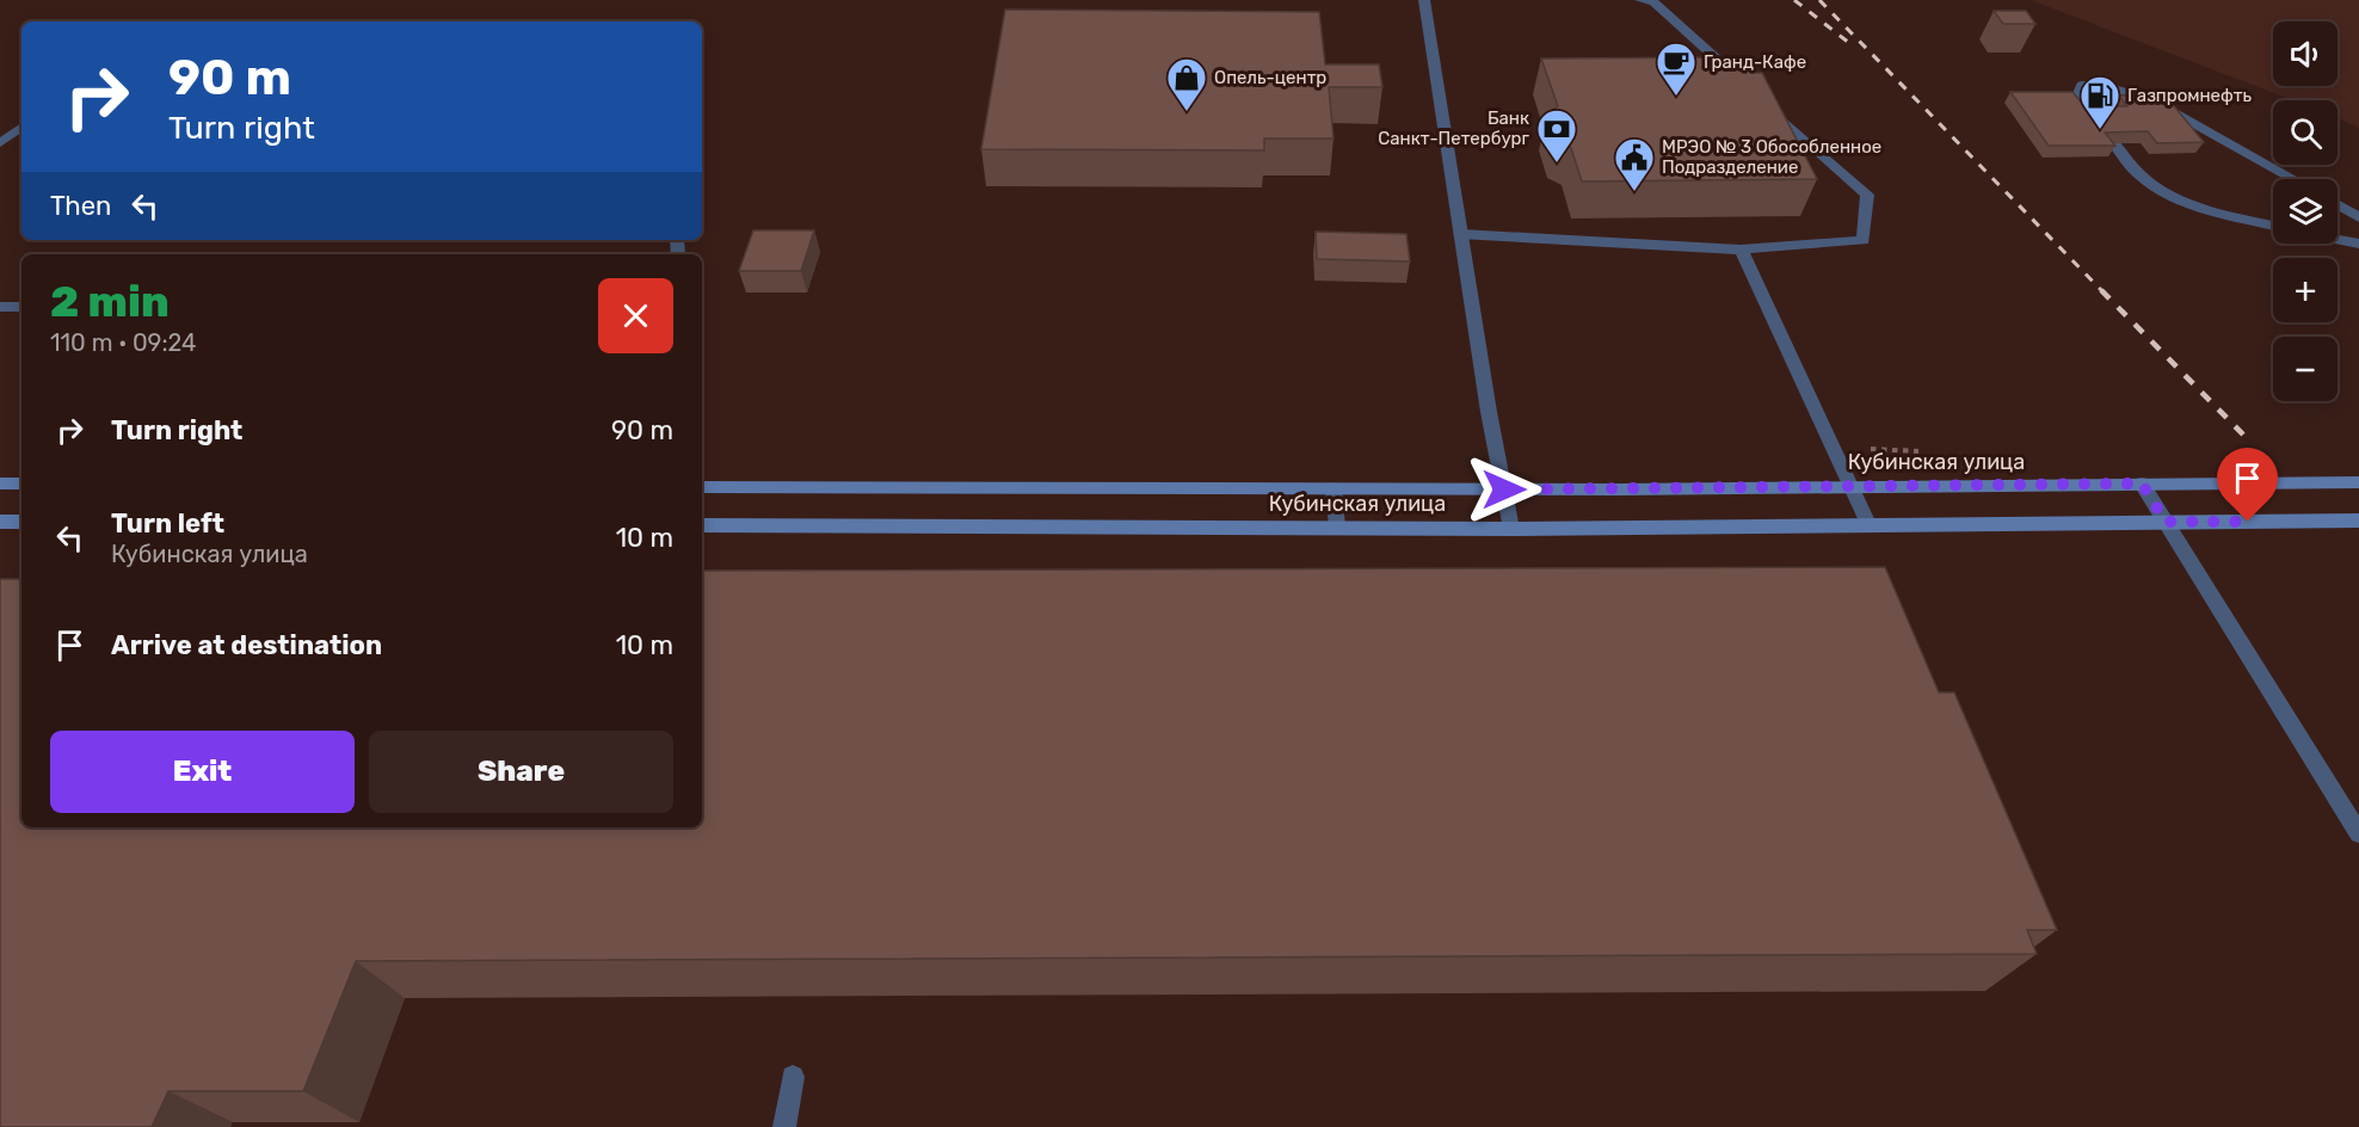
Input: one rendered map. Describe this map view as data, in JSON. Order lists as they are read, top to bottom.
{
  "streets": {
    "main road": ["Кубинская улица"]
  },
  "places": {
    "cafe": ["Гранд-Кафе"],
    "shop": ["Опель-центр"],
    "fuel station": ["Газпромнефть"],
    "bank": ["Банк Санкт-Петербург"],
    "public building": ["МРЭО № 3 Обособленное Подразделение"]
  },
  "page": {
    "map_buttons": ["+", "−"],
    "turn": ["90 m", "Turn right"],
    "then": "Then",
    "heading": ["2 min", "110 m · 09:24"],
    "list": [
      {
        "name": "Turn right",
        "value": "90 m"
      },
      {
        "name": "Turn left",
        "note": "Кубинская улица",
        "value": "10 m"
      },
      {
        "name": "Arrive at destination",
        "value": "10 m"
      }
    ],
    "buttons": ["Exit", "Share"]
  }
}
